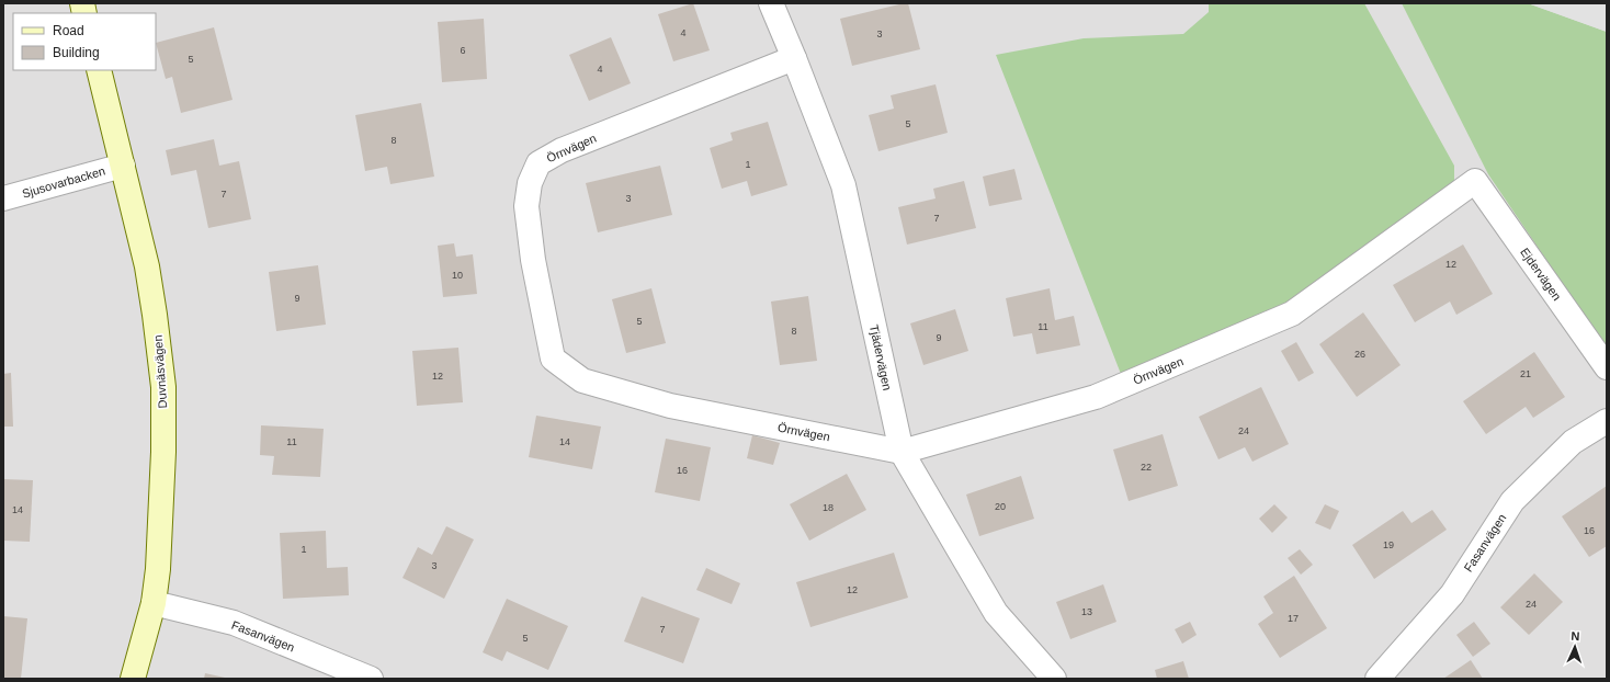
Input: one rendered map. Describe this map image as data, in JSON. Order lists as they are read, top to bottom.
{
  "streets": {
    "street": [
      "Örnvägen",
      "Sjusovarbacken",
      "Ejdervägen",
      "Tjädervägen",
      "Duvnäsvägen",
      "Fasanvägen"
    ]
  },
  "crossings": [
    ["Örnvägen", "Ejdervägen"],
    ["Örnvägen", "Tjädervägen"],
    ["Sjusovarbacken", "Duvnäsvägen"],
    ["Duvnäsvägen", "Fasanvägen"]
  ],
  "house_numbers": [
    "4",
    "3",
    "6",
    "5",
    "4",
    "5",
    "8",
    "1",
    "7",
    "3",
    "7",
    "12",
    "10",
    "9",
    "5",
    "11",
    "8",
    "9",
    "26",
    "21",
    "12",
    "24",
    "11",
    "14",
    "22",
    "16",
    "20",
    "18",
    "14",
    "16",
    "19",
    "1",
    "3",
    "12",
    "24",
    "13",
    "17",
    "7",
    "5"
  ],
  "legend": ["Road", "Building"],
  "north": "top"
}
